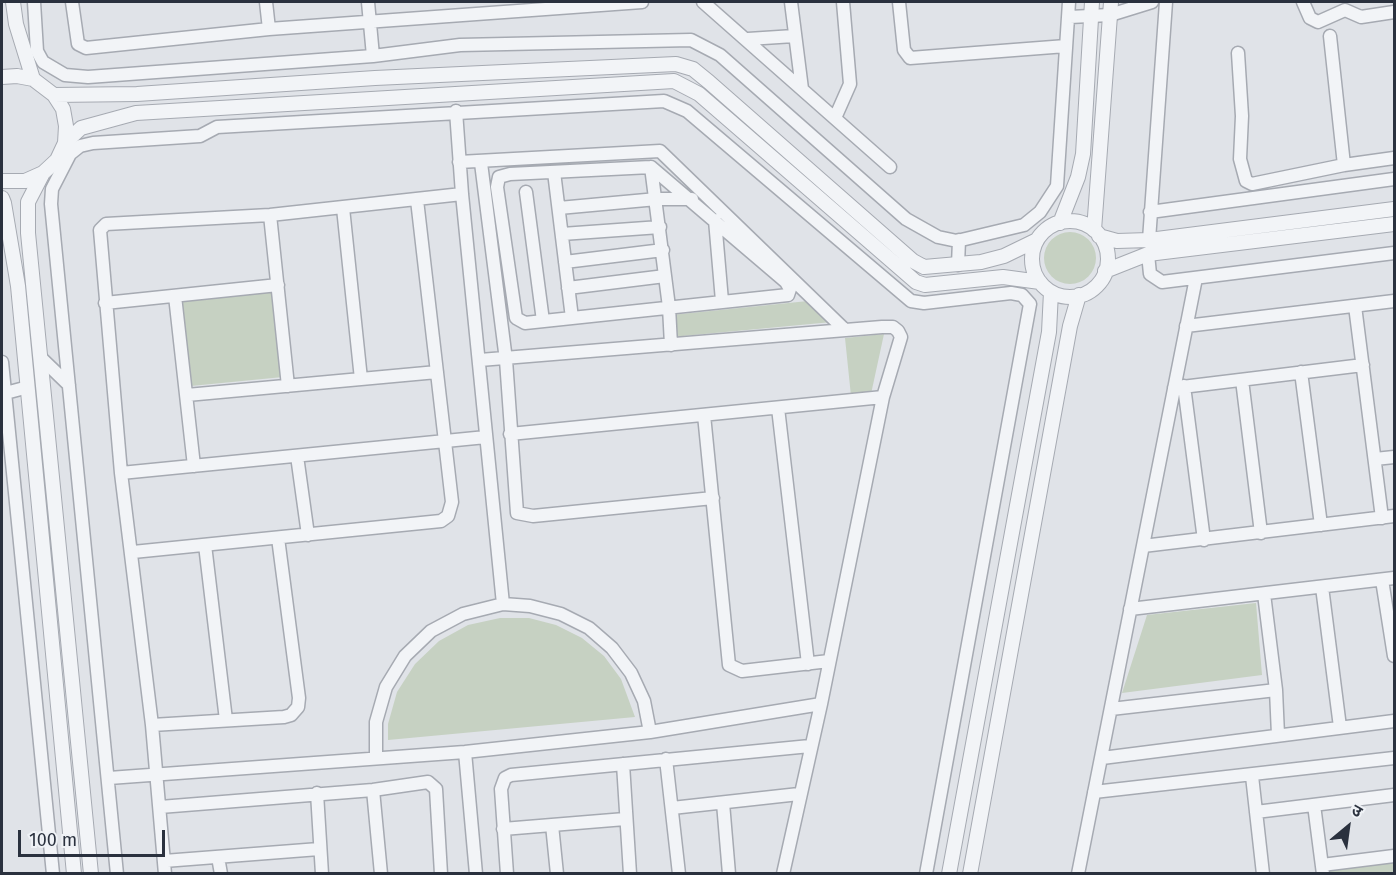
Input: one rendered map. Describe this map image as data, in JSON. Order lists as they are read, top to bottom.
{
  "scale_bar": "100 m",
  "north": "top right"
}
